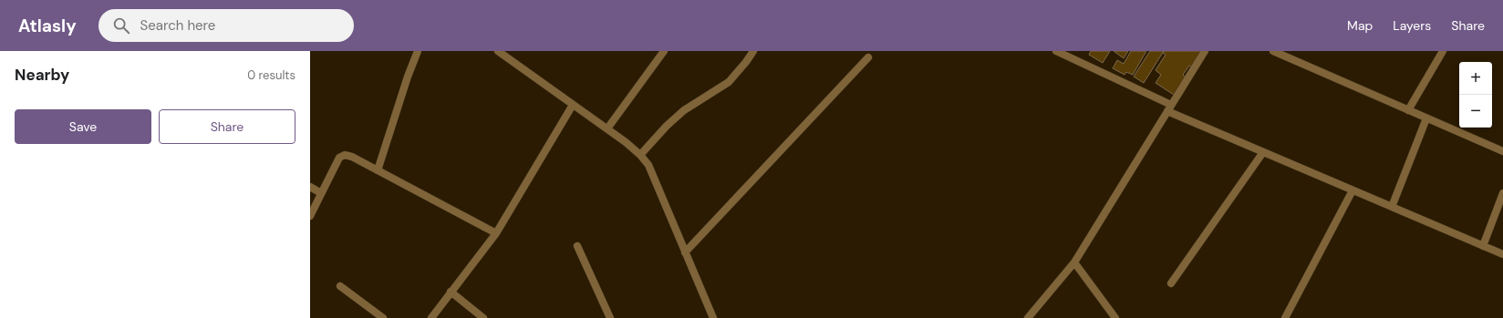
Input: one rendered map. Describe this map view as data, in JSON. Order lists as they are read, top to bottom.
{
  "page": {
    "header": "Atlasly",
    "search": "Search here",
    "nav": ["Map", "Layers", "Share"],
    "heading": ["Nearby", "0 results"],
    "map_buttons": ["+", "−"],
    "buttons": ["Save", "Share"]
  }
}
